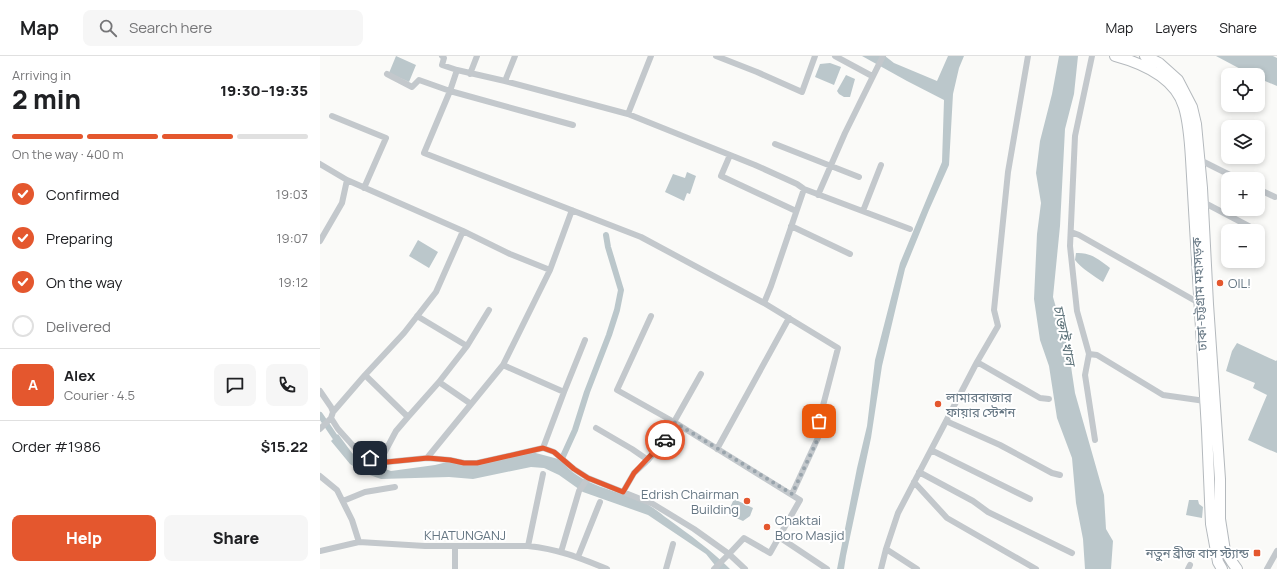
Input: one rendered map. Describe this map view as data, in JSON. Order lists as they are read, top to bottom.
{
  "streets": {
    "highway": ["ঢাকা-চট্টগ্রাম মহাসড়ক"],
    "street": ["KHATUNGANJ"]
  },
  "water": ["চাক্তাই খাল"],
  "places": {
    "other": [
      "OIL!",
      "লামারবাজার ফায়ার স্টেশন",
      "Edrish Chairman Building",
      "Chaktai Boro Masjid"
    ],
    "transit": ["নতুন ব্রীজ বাস স্ট্যান্ড"]
  },
  "page": {
    "header": "Map",
    "search": "Search here",
    "nav": ["Map", "Layers", "Share"],
    "heading": ["2 min", "Arriving in", "19:30–19:35"],
    "panel": [
      "Alex",
      "Courier · 4.5",
      "Order #1986",
      "$15.22"
    ],
    "map_buttons": ["+", "−"],
    "bar": "On the way · 400 m",
    "list": [
      ["Confirmed", "19:03"],
      ["Preparing", "19:07"],
      ["On the way", "19:12"],
      "Delivered"
    ],
    "round": "A",
    "buttons": ["Help", "Share"]
  }
}
